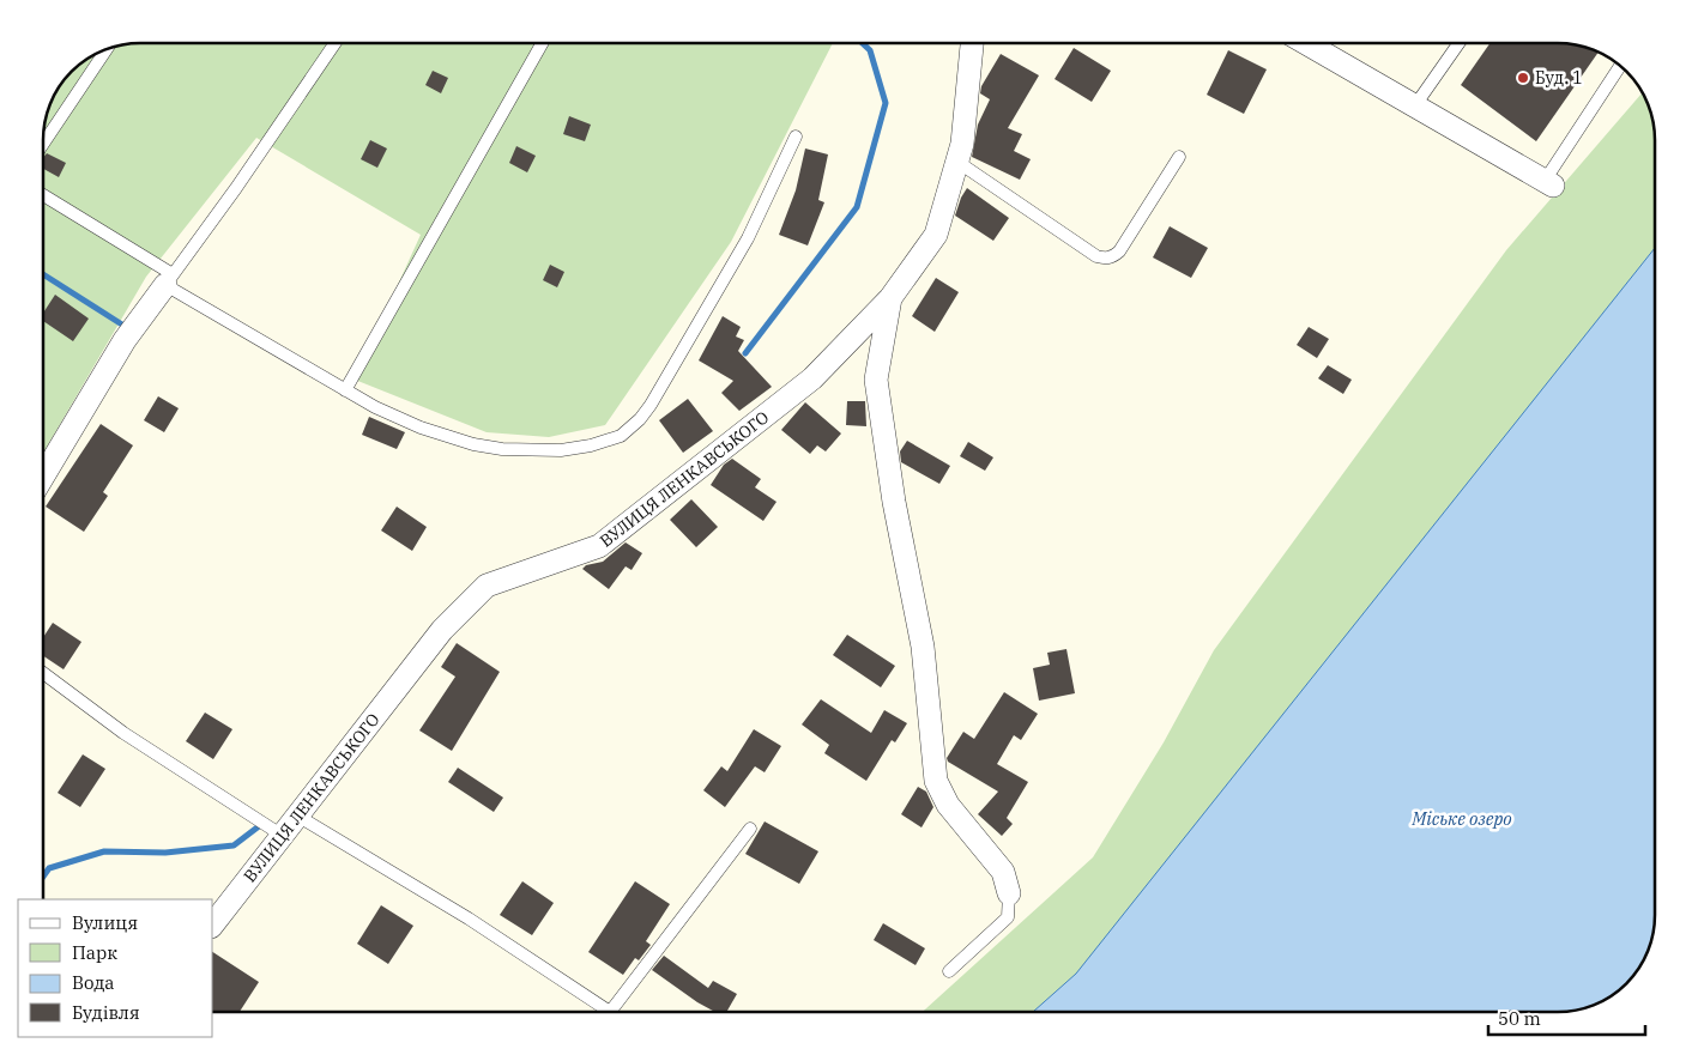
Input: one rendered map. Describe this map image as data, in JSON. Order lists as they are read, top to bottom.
{
  "streets": {
    "street": ["ВУЛИЦЯ ЛЕНКАВСЬКОГО"]
  },
  "water": ["Міське озеро"],
  "places": ["Буд. 1"],
  "legend": [
    "Вулиця",
    "Парк",
    "Вода",
    "Будівля"
  ],
  "scale_bar": "50 m"
}
